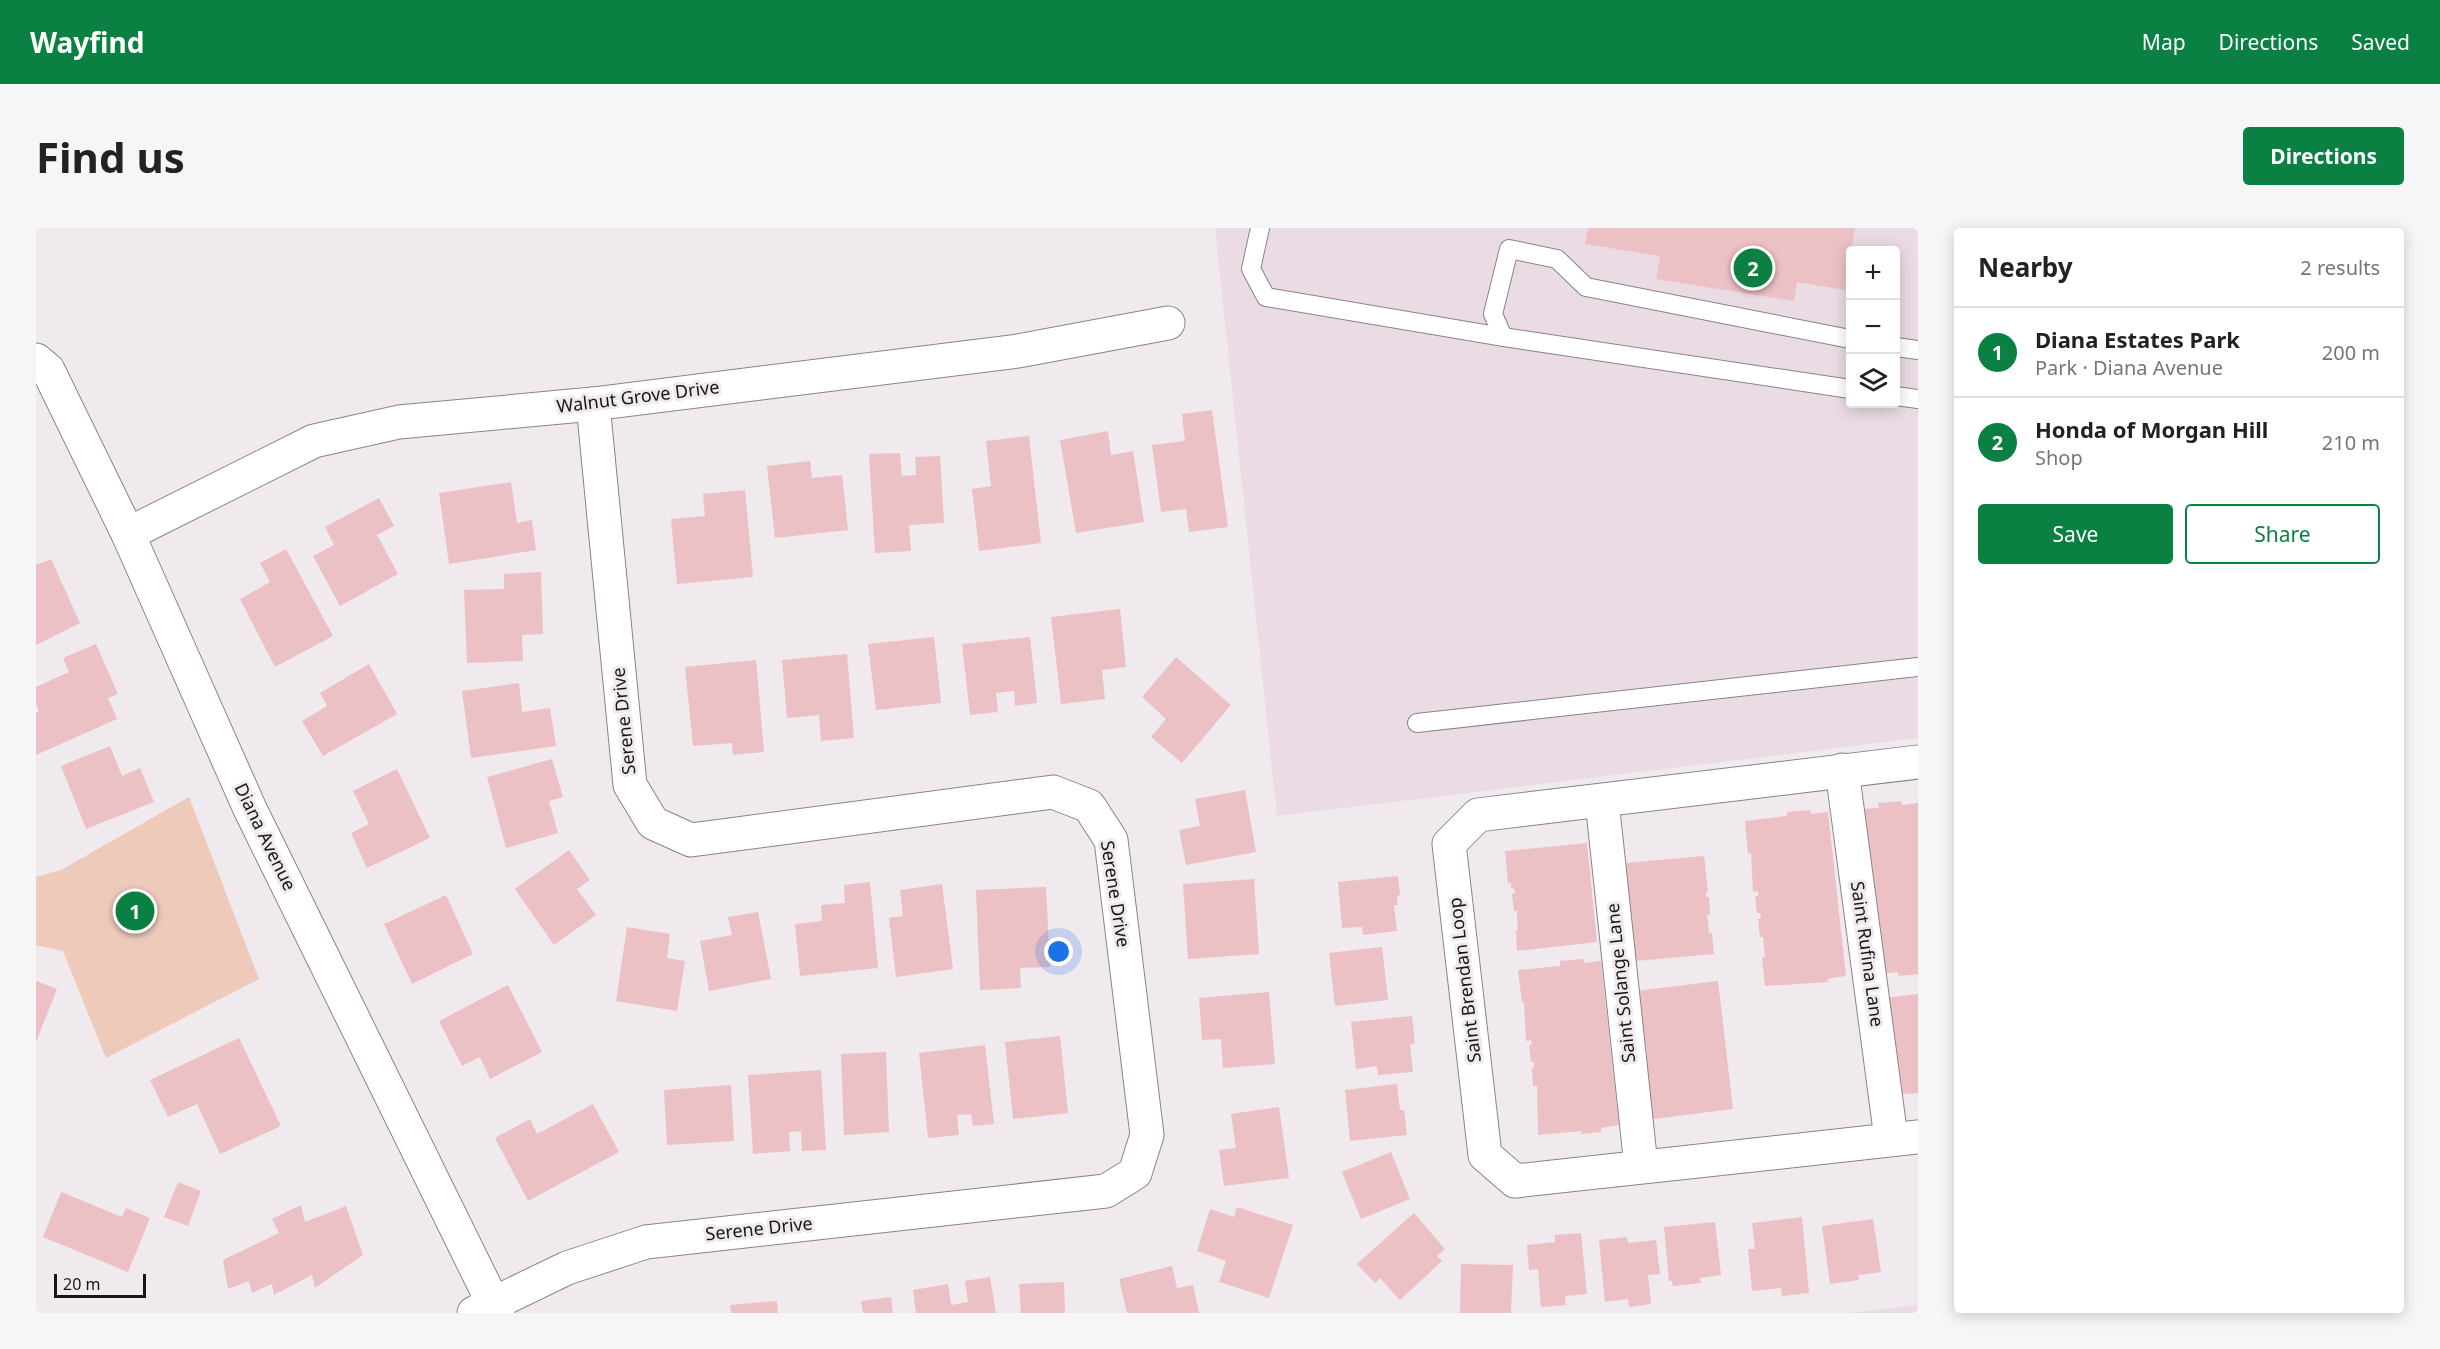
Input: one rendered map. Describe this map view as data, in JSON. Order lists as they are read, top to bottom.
{
  "streets": {
    "street": [
      "Walnut Grove Drive",
      "Serene Drive",
      "Diana Avenue",
      "Saint Rufina Lane",
      "Saint Brendan Loop",
      "Saint Solange Lane"
    ]
  },
  "crossings": [
    ["Walnut Grove Drive", "Serene Drive"],
    ["Walnut Grove Drive", "Diana Avenue"],
    ["Serene Drive", "Diana Avenue"],
    ["Saint Rufina Lane", "Saint Brendan Loop"],
    ["Saint Brendan Loop", "Saint Solange Lane"]
  ],
  "scale_bar": "20 m",
  "page": {
    "header": "Wayfind",
    "nav": ["Map", "Directions", "Saved"],
    "buttons": [
      "Directions",
      ["Save", "Share"]
    ],
    "title": "Find us",
    "heading": ["Nearby", "2 results"],
    "map_buttons": ["+", "−"],
    "pins": ["2", "1"],
    "list": [
      {
        "mark": "1",
        "name": "Diana Estates Park",
        "note": "Park · Diana Avenue",
        "value": "200 m"
      },
      {
        "mark": "2",
        "name": "Honda of Morgan Hill",
        "note": "Shop",
        "value": "210 m"
      }
    ],
    "scale": "20 m"
  }
}
